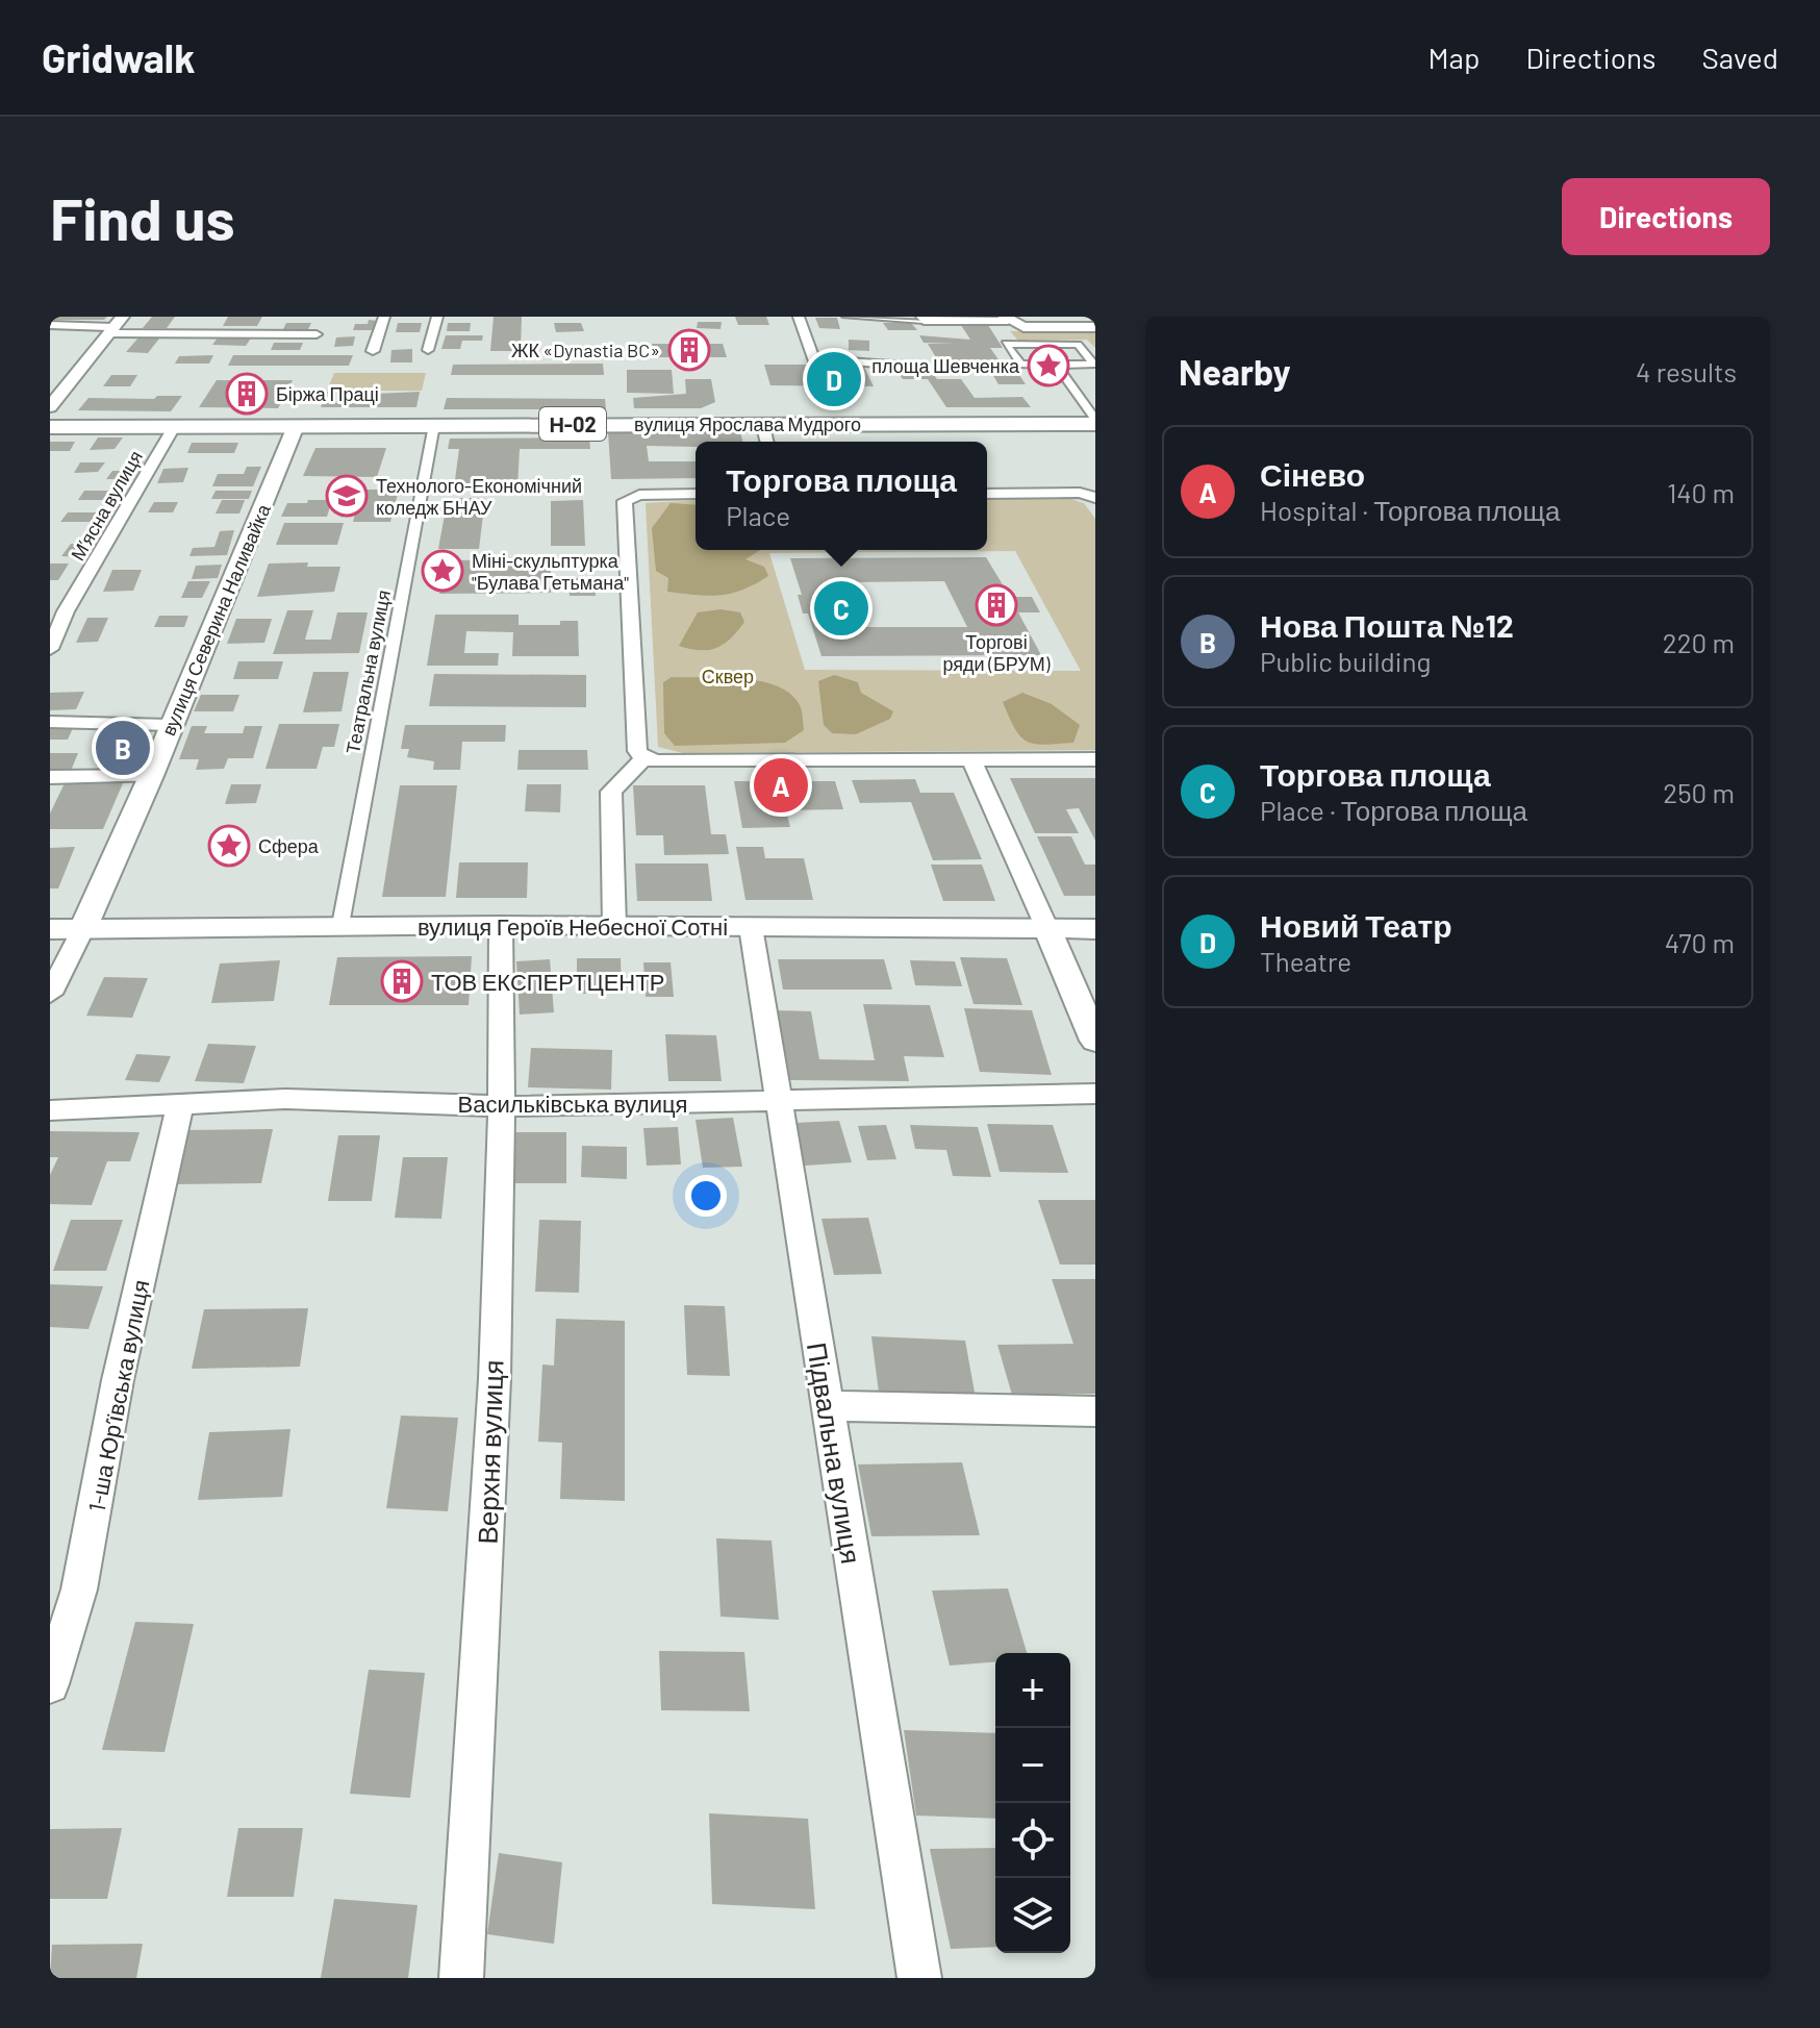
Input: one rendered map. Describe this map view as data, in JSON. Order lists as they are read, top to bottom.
{
  "streets": {
    "main road": ["Н-02", "вулиця Ярослава Мудрого"],
    "street": [
      "Мʼясна вулиця",
      "вулиця Северина Наливайка",
      "Театральна вулиця",
      "вулиця Героїв Небесної Сотні",
      "Васильківська вулиця",
      "1-ша Юрʼївська вулиця",
      "Верхня вулиця",
      "Підвальна вулиця"
    ]
  },
  "crossings": [
    ["вулиця Ярослава Мудрого", "Мʼясна вулиця"],
    ["вулиця Ярослава Мудрого", "вулиця Северина Наливайка"],
    ["вулиця Ярослава Мудрого", "Театральна вулиця"],
    ["вулиця Северина Наливайка", "вулиця Героїв Небесної Сотні"],
    ["Театральна вулиця", "вулиця Героїв Небесної Сотні"],
    ["вулиця Героїв Небесної Сотні", "Верхня вулиця"],
    ["вулиця Героїв Небесної Сотні", "Підвальна вулиця"],
    ["Васильківська вулиця", "1-ша Юрʼївська вулиця"],
    ["Васильківська вулиця", "Верхня вулиця"],
    ["Васильківська вулиця", "Підвальна вулиця"]
  ],
  "parks": ["Сквер"],
  "places": {
    "building": [
      "ЖК «Dynastia BC»",
      "Біржа Праці",
      "Торгові ряди (БРУМ)",
      "ТОВ ЕКСПЕРТЦЕНТР"
    ],
    "place": ["площа Шевченка", "Міні-скульптурка \"Булава Гетьмана\"", "Сфера"],
    "school or university": ["Технолого-Економічний коледж БНАУ"]
  },
  "page": {
    "header": "Gridwalk",
    "nav": ["Map", "Directions", "Saved"],
    "buttons": "Directions",
    "title": "Find us",
    "heading": ["Nearby", "4 results"],
    "pins": [
      "D",
      "C",
      "B",
      "A"
    ],
    "list": [
      {
        "mark": "A",
        "name": "Сінево",
        "note": "Hospital · Торгова площа",
        "value": "140 m"
      },
      {
        "mark": "B",
        "name": "Нова Пошта №12",
        "note": "Public building",
        "value": "220 m"
      },
      {
        "mark": "C",
        "name": "Торгова площа",
        "note": "Place · Торгова площа",
        "value": "250 m"
      },
      {
        "mark": "D",
        "name": "Новий Театр",
        "note": "Theatre",
        "value": "470 m"
      }
    ],
    "popup": ["Торгова площа", "Place"],
    "map_buttons": ["+", "−"]
  }
}
